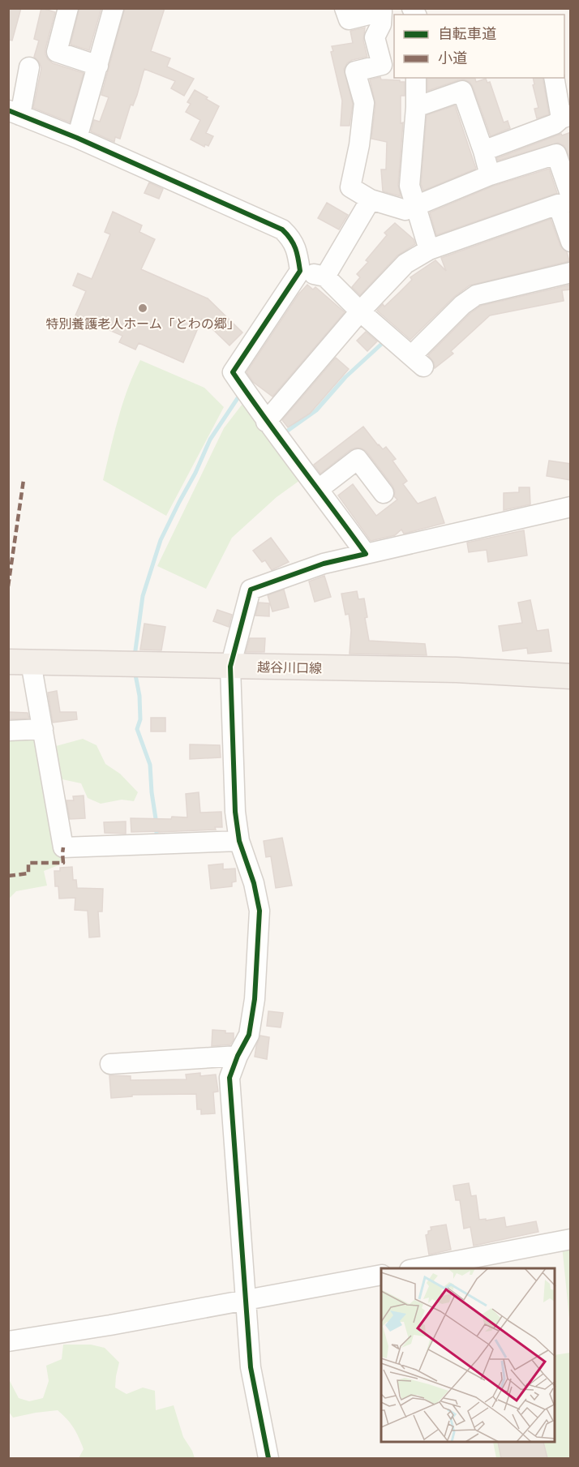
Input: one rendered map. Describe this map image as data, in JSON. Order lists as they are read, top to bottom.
{
  "streets": {
    "main road": ["越谷川口線"]
  },
  "places": ["特別養護老人ホーム「とわの郷」"],
  "legend": ["自転車道", "小道"]
}
